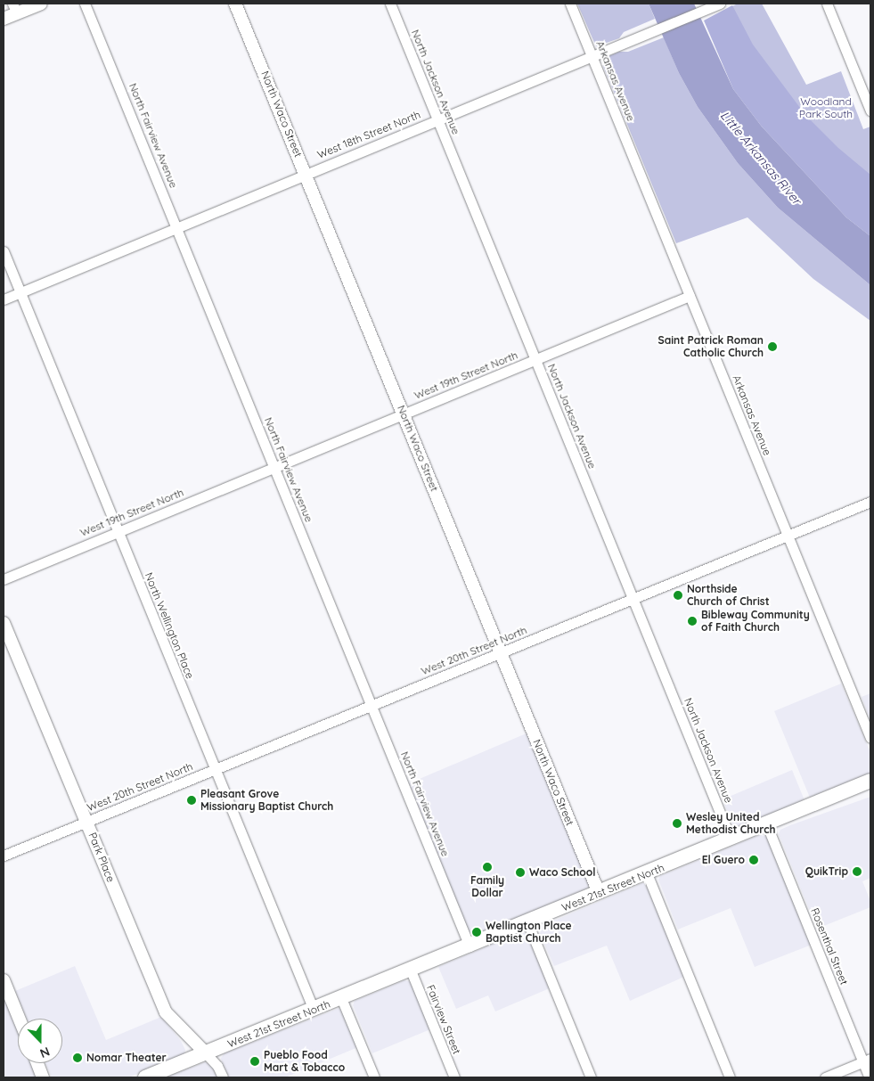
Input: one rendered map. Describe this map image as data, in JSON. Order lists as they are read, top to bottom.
{
  "streets": {
    "main road": ["West 21st Street North"],
    "street": [
      "Arkansas Avenue",
      "North Jackson Avenue",
      "North Waco Street",
      "West 18th Street North",
      "North Fairview Avenue",
      "West 19th Street North",
      "North Wellington Place",
      "West 20th Street North",
      "Park Place",
      "Rosenthal Street",
      "Fairview Street"
    ]
  },
  "crossings": [
    ["Arkansas Avenue", "West 18th Street North"],
    ["Arkansas Avenue", "West 19th Street North"],
    ["Arkansas Avenue", "West 20th Street North"],
    ["North Jackson Avenue", "West 18th Street North"],
    ["North Jackson Avenue", "West 19th Street North"],
    ["North Jackson Avenue", "West 20th Street North"],
    ["North Jackson Avenue", "West 21st Street North"],
    ["North Waco Street", "West 18th Street North"],
    ["North Waco Street", "West 19th Street North"],
    ["North Waco Street", "West 20th Street North"],
    ["North Waco Street", "West 21st Street North"],
    ["West 18th Street North", "North Fairview Avenue"],
    ["West 18th Street North", "North Wellington Place"],
    ["North Fairview Avenue", "West 19th Street North"],
    ["North Fairview Avenue", "West 20th Street North"],
    ["North Fairview Avenue", "West 21st Street North"],
    ["West 19th Street North", "North Wellington Place"],
    ["North Wellington Place", "West 20th Street North"],
    ["North Wellington Place", "West 21st Street North"],
    ["West 20th Street North", "Park Place"],
    ["Park Place", "West 21st Street North"],
    ["West 21st Street North", "Rosenthal Street"],
    ["West 21st Street North", "Fairview Street"]
  ],
  "water": ["Little Arkansas River"],
  "parks": ["Woodland Park South"],
  "places": [
    "Saint Patrick Roman Catholic Church",
    "Northside Church of Christ",
    "Bibleway Community of Faith Church",
    "Pleasant Grove Missionary Baptist Church",
    "Wesley United Methodist Church",
    "El Guero",
    "Family Dollar",
    "QuikTrip",
    "Waco School",
    "Wellington Place Baptist Church",
    "Nomar Theater",
    "Pueblo Food Mart & Tobacco"
  ],
  "north": "bottom"
}
